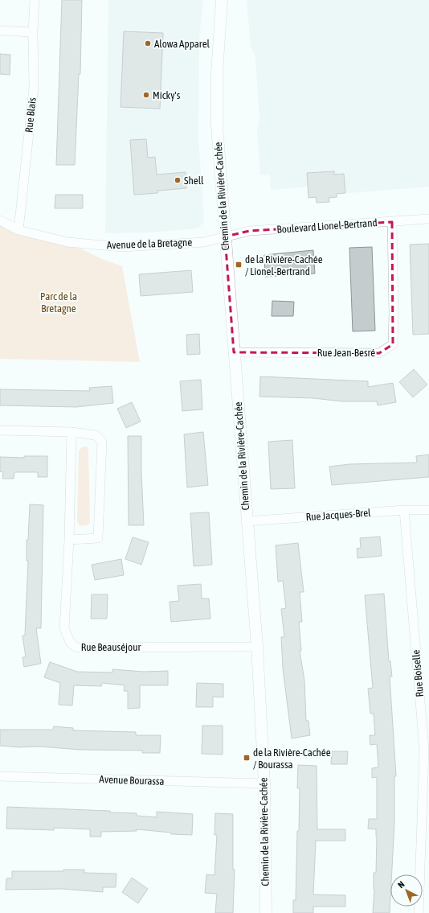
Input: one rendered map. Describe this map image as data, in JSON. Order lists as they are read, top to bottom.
{
  "streets": {
    "street": [
      "Rue Blais",
      "Chemin de la Rivière-Cachée",
      "Boulevard Lionel-Bertrand",
      "Avenue de la Bretagne",
      "Rue Jean-Besré",
      "Rue Jacques-Brel",
      "Rue Beauséjour",
      "Rue Boiselle",
      "Avenue Bourassa"
    ]
  },
  "crossings": [
    ["Rue Blais", "Avenue de la Bretagne"],
    ["Chemin de la Rivière-Cachée", "Boulevard Lionel-Bertrand"],
    ["Chemin de la Rivière-Cachée", "Avenue de la Bretagne"],
    ["Chemin de la Rivière-Cachée", "Rue Jean-Besré"],
    ["Chemin de la Rivière-Cachée", "Rue Jacques-Brel"],
    ["Chemin de la Rivière-Cachée", "Rue Beauséjour"],
    ["Chemin de la Rivière-Cachée", "Avenue Bourassa"],
    ["Boulevard Lionel-Bertrand", "Avenue de la Bretagne"],
    ["Boulevard Lionel-Bertrand", "Rue Jean-Besré"],
    ["Rue Jacques-Brel", "Rue Boiselle"]
  ],
  "parks": ["Parc de la Bretagne"],
  "places": {
    "other": ["Alowa Apparel", "Micky's", "Shell"],
    "transit": ["de la Rivière-Cachée / Lionel-Bertrand", "de la Rivière-Cachée / Bourassa"]
  },
  "north": "top left"
}
